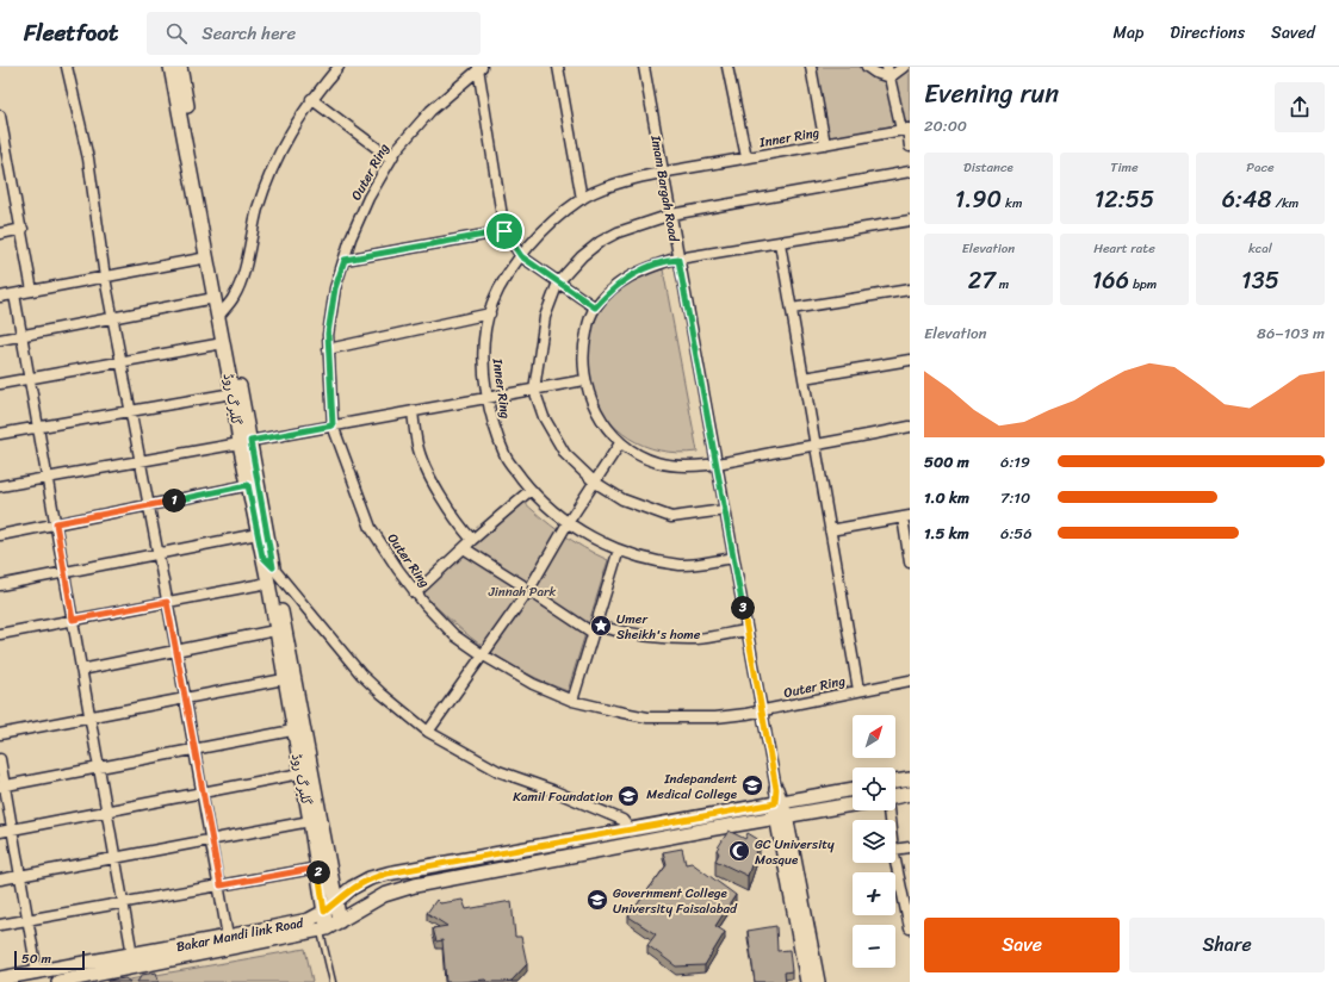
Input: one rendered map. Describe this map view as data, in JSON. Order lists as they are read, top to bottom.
{
  "streets": {
    "main road": ["Imam Bargah Road", "گلبرگ روڈ", "Bakar Mandi link Road"],
    "street": ["Inner Ring", "Outer Ring"]
  },
  "crossings": [
    ["Inner Ring", "Imam Bargah Road"],
    ["Outer Ring", "Imam Bargah Road"],
    ["Imam Bargah Road", "Bakar Mandi link Road"],
    ["گلبرگ روڈ", "Bakar Mandi link Road"]
  ],
  "parks": ["Jinnah Park"],
  "places": {
    "place": ["Umer Sheikh's home"],
    "school or university": ["Indepandent Medical College", "Kamil Foundation", "Government College University Faisalabad"],
    "mosque": ["GC University Mosque"]
  },
  "scale_bar": "50 m",
  "north": "top right",
  "page": {
    "header": "Fleetfoot",
    "search": "Search here",
    "nav": ["Map", "Directions", "Saved"],
    "heading": ["Evening run", "20:00"],
    "stats": [
      ["Distance", "1.90 km"],
      ["Time", "12:55"],
      ["Pace", "6:48 /km"],
      ["Elevation", "27 m"],
      ["Heart rate", "166 bpm"],
      ["kcal", "135"]
    ],
    "chart": ["Elevation", "86–103 m"],
    "list": [
      {
        "name": "500 m",
        "note": "6:19"
      },
      {
        "name": "1.0 km",
        "note": "7:10"
      },
      {
        "name": "1.5 km",
        "note": "6:56"
      }
    ],
    "pins": ["1", "3", "2"],
    "map_buttons": ["+", "−"],
    "buttons": ["Save", "Share"],
    "scale": "50 m"
  }
}
